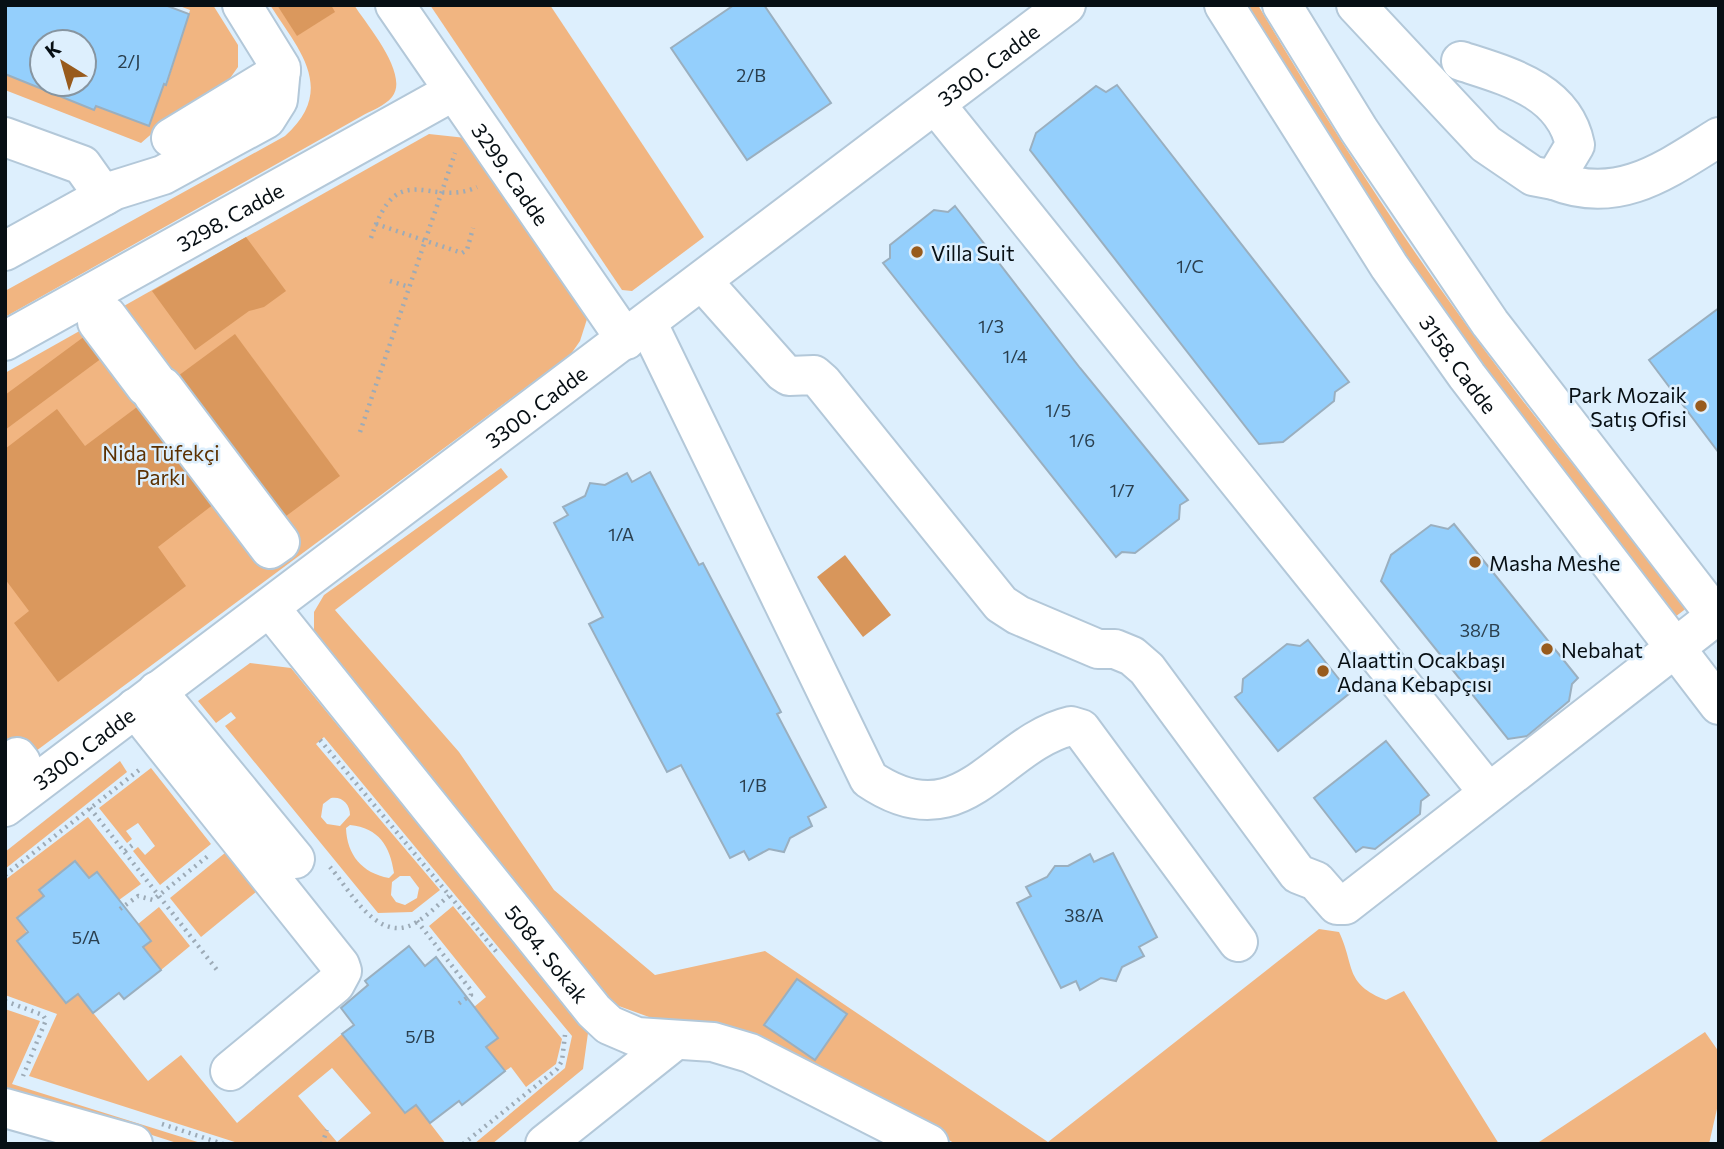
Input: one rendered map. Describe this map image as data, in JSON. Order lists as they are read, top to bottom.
{
  "streets": {
    "street": [
      "3300. Cadde",
      "3299. Cadde",
      "3298. Cadde",
      "3158. Cadde",
      "5084. Sokak"
    ]
  },
  "crossings": [
    ["3300. Cadde", "3299. Cadde"],
    ["3300. Cadde", "5084. Sokak"],
    ["3299. Cadde", "3298. Cadde"]
  ],
  "parks": ["Nida Tüfekçi Parkı"],
  "places": [
    "Villa Suit",
    "Park Mozaik Satış Ofisi",
    "Masha Meshe",
    "Nebahat",
    "Alaattin Ocakbaşı Adana Kebapçısı"
  ],
  "house_numbers": [
    "2/J",
    "2/B",
    "1/C",
    "1/3",
    "1/4",
    "1/5",
    "1/6",
    "1/7",
    "1/A",
    "38/B",
    "1/B",
    "38/A",
    "5/A",
    "5/B"
  ],
  "north": "top left"
}
